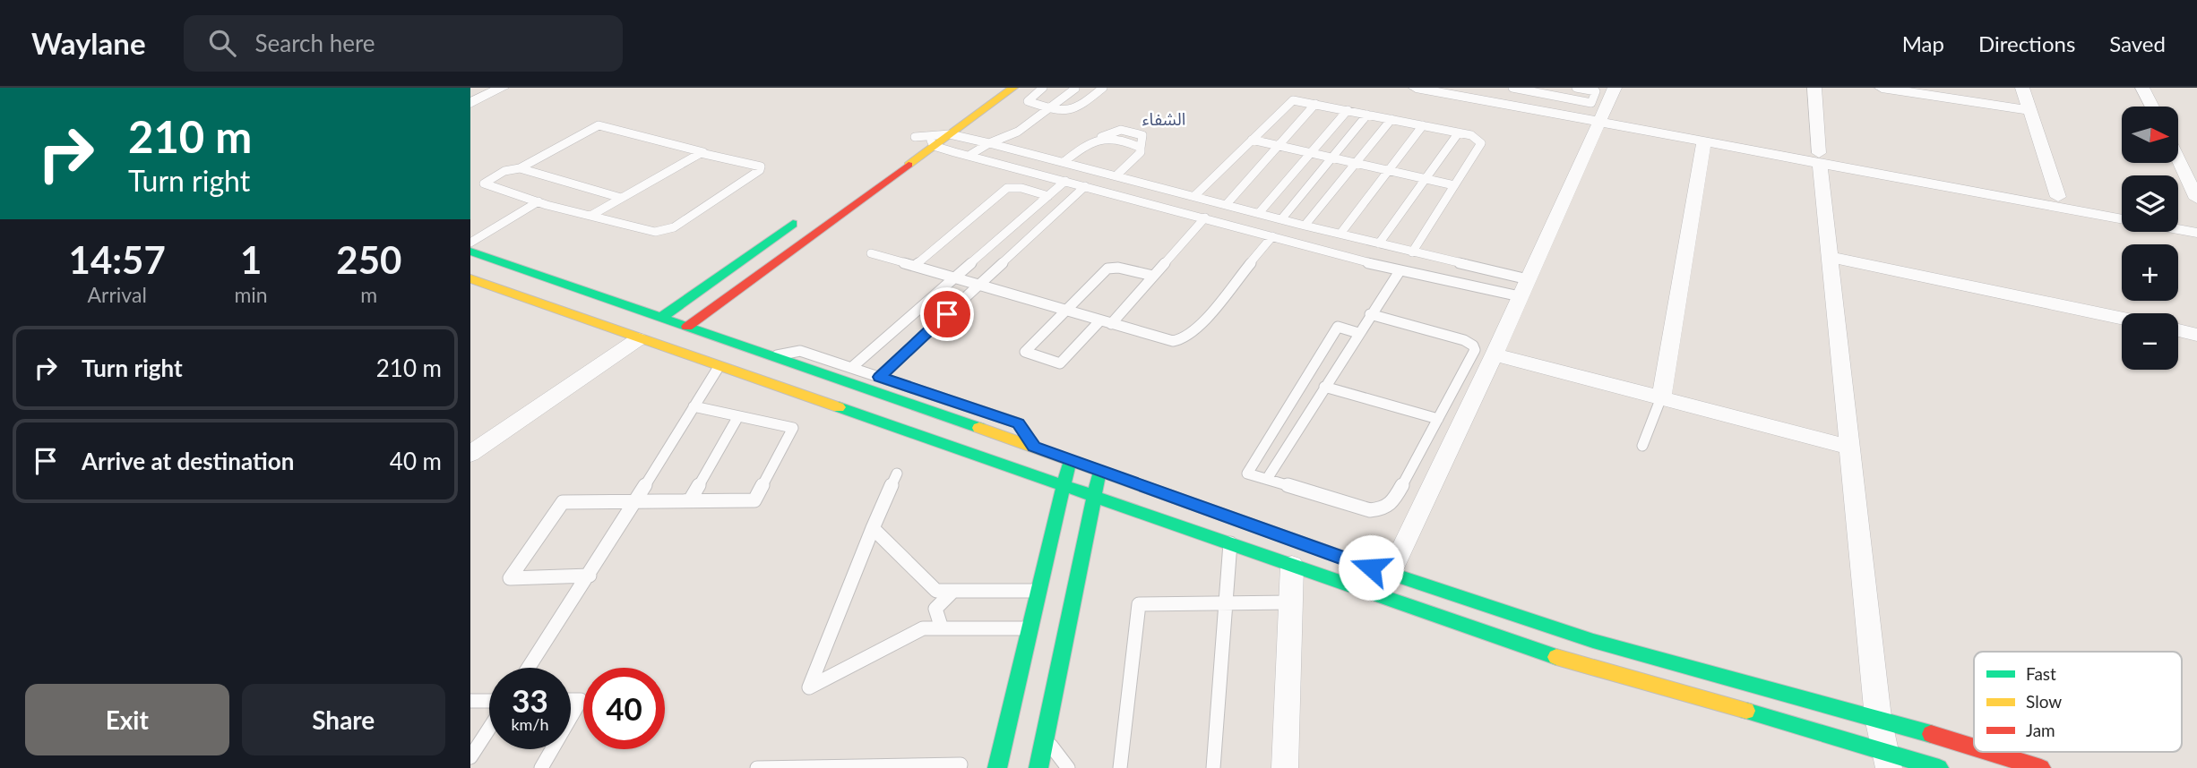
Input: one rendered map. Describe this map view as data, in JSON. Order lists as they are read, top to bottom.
{
  "districts": ["الشفاء"],
  "legend": ["Fast", "Slow", "Jam"],
  "north": "right",
  "page": {
    "header": "Waylane",
    "search": "Search here",
    "nav": ["Map", "Directions", "Saved"],
    "turn": ["210 m", "Turn right"],
    "map_buttons": ["+", "−"],
    "eta": [
      "14:57",
      "Arrival",
      "1",
      "min",
      "250",
      "m"
    ],
    "list": [
      {
        "name": "Turn right",
        "value": "210 m"
      },
      {
        "name": "Arrive at destination",
        "value": "40 m"
      }
    ],
    "speed": "33 km/h",
    "limit": "40",
    "buttons": ["Exit", "Share"]
  }
}
